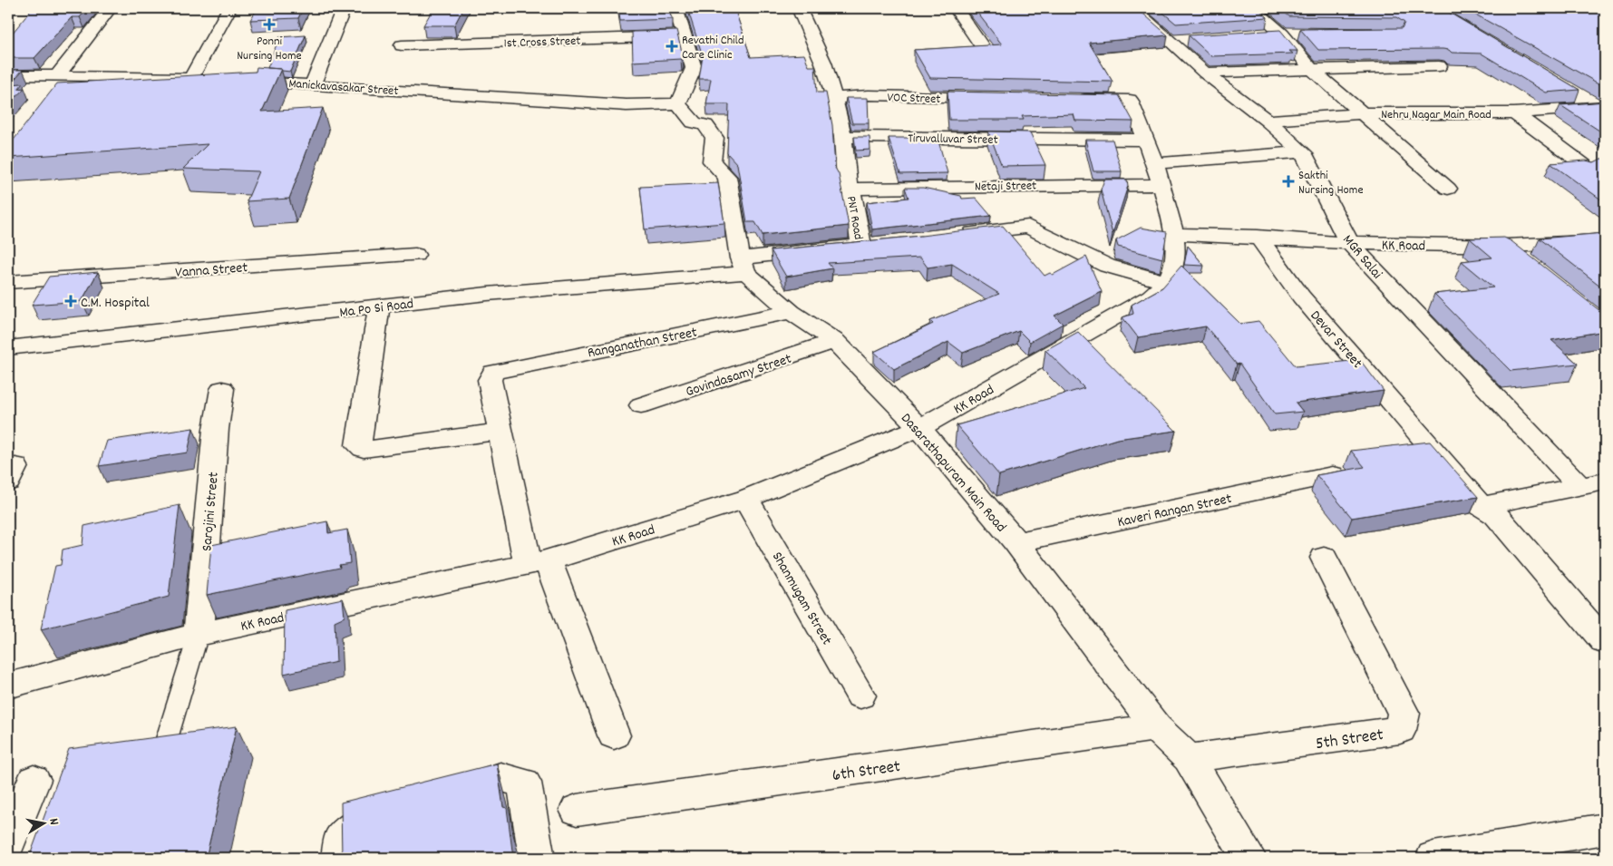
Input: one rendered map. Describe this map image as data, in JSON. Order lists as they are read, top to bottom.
{
  "streets": {
    "street": [
      "1st Cross Street",
      "Manickavasakar Street",
      "VOC Street",
      "Nehru Nagar Main Road",
      "Tiruvalluvar Street",
      "Netaji Street",
      "PNT Road",
      "KK Road",
      "MGR Salai",
      "Vanna Street",
      "Ma Po Si Road",
      "Devar Street",
      "Ranganathan Street",
      "Govindasamy Street",
      "Dasarathapuram Main Road",
      "Kaveri Rangan Street",
      "Sarojini Street",
      "Shanmugam Street",
      "5th Street",
      "6th Street"
    ]
  },
  "crossings": [
    ["VOC Street", "PNT Road"],
    ["Nehru Nagar Main Road", "MGR Salai"],
    ["Tiruvalluvar Street", "PNT Road"],
    ["Netaji Street", "PNT Road"],
    ["PNT Road", "Ma Po Si Road"],
    ["PNT Road", "Dasarathapuram Main Road"],
    ["KK Road", "MGR Salai"],
    ["KK Road", "Devar Street"],
    ["KK Road", "Dasarathapuram Main Road"],
    ["KK Road", "Sarojini Street"],
    ["KK Road", "Shanmugam Street"],
    ["Ma Po Si Road", "Dasarathapuram Main Road"],
    ["Ranganathan Street", "Dasarathapuram Main Road"],
    ["Govindasamy Street", "Dasarathapuram Main Road"],
    ["Dasarathapuram Main Road", "Kaveri Rangan Street"],
    ["Dasarathapuram Main Road", "5th Street"],
    ["Dasarathapuram Main Road", "6th Street"]
  ],
  "places": {
    "health": [
      "Ponni Nursing Home",
      "Revathi Child Care Clinic",
      "Sakthi Nursing Home",
      "C.M. Hospital"
    ]
  },
  "north": "right"
}
